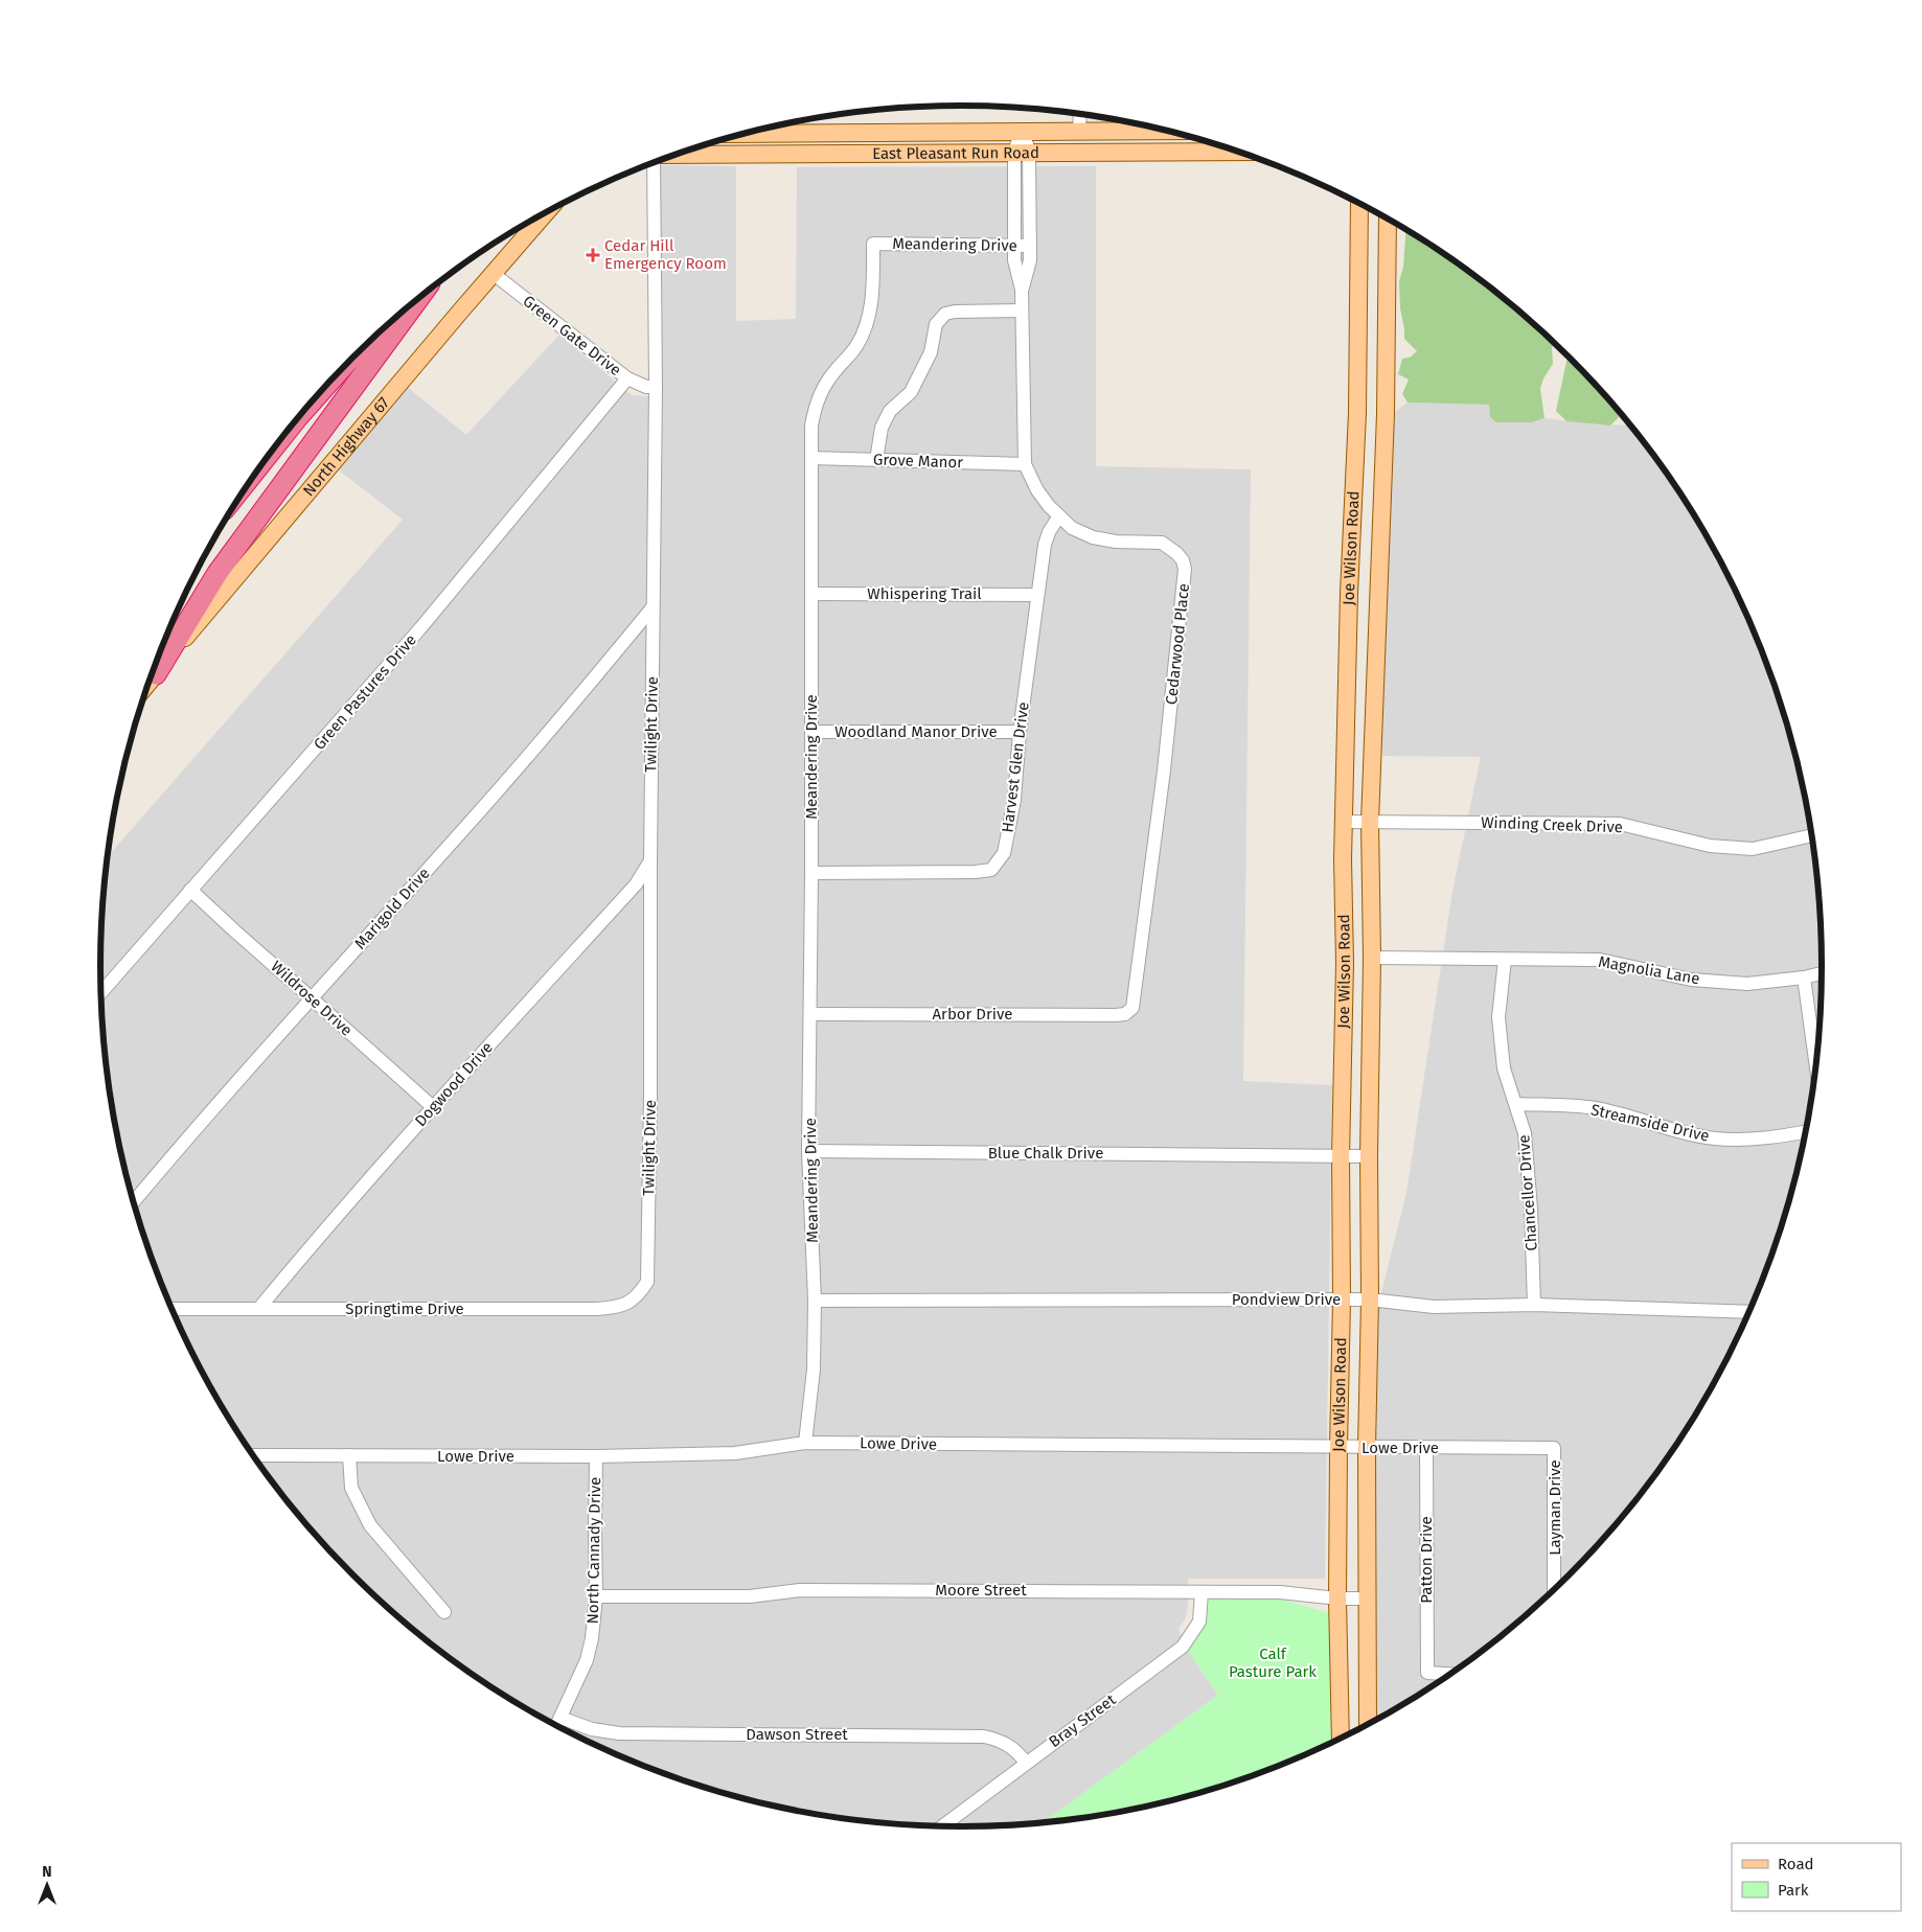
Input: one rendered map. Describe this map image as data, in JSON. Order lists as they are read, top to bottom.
{
  "streets": {
    "main road": ["East Pleasant Run Road", "North Highway 67", "Joe Wilson Road"],
    "street": [
      "Meandering Drive",
      "Green Gate Drive",
      "Grove Manor",
      "Whispering Trail",
      "Cedarwood Place",
      "Green Pastures Drive",
      "Twilight Drive",
      "Woodland Manor Drive",
      "Harvest Glen Drive",
      "Winding Creek Drive",
      "Marigold Drive",
      "Magnolia Lane",
      "Wildrose Drive",
      "Arbor Drive",
      "Dogwood Drive",
      "Streamside Drive",
      "Blue Chalk Drive",
      "Chancellor Drive",
      "Pondview Drive",
      "Springtime Drive",
      "Lowe Drive",
      "Layman Drive",
      "North Cannady Drive",
      "Patton Drive",
      "Moore Street",
      "Bray Street",
      "Dawson Street"
    ]
  },
  "crossings": [
    ["East Pleasant Run Road", "Cedarwood Place"],
    ["Meandering Drive", "Grove Manor"],
    ["Meandering Drive", "Whispering Trail"],
    ["Meandering Drive", "Cedarwood Place"],
    ["Meandering Drive", "Woodland Manor Drive"],
    ["Meandering Drive", "Harvest Glen Drive"],
    ["Meandering Drive", "Arbor Drive"],
    ["Meandering Drive", "Blue Chalk Drive"],
    ["Meandering Drive", "Pondview Drive"],
    ["Meandering Drive", "Lowe Drive"],
    ["Green Gate Drive", "North Highway 67"],
    ["Green Gate Drive", "Green Pastures Drive"],
    ["Green Gate Drive", "Twilight Drive"],
    ["Grove Manor", "Cedarwood Place"],
    ["Joe Wilson Road", "Winding Creek Drive"],
    ["Joe Wilson Road", "Magnolia Lane"],
    ["Joe Wilson Road", "Blue Chalk Drive"],
    ["Joe Wilson Road", "Pondview Drive"],
    ["Joe Wilson Road", "Lowe Drive"],
    ["Joe Wilson Road", "Moore Street"],
    ["Whispering Trail", "Harvest Glen Drive"],
    ["Cedarwood Place", "Harvest Glen Drive"],
    ["Cedarwood Place", "Arbor Drive"],
    ["Green Pastures Drive", "Wildrose Drive"],
    ["Twilight Drive", "Marigold Drive"],
    ["Twilight Drive", "Dogwood Drive"],
    ["Twilight Drive", "Springtime Drive"],
    ["Woodland Manor Drive", "Harvest Glen Drive"],
    ["Marigold Drive", "Wildrose Drive"],
    ["Magnolia Lane", "Chancellor Drive"],
    ["Wildrose Drive", "Dogwood Drive"],
    ["Dogwood Drive", "Springtime Drive"],
    ["Streamside Drive", "Chancellor Drive"],
    ["Chancellor Drive", "Pondview Drive"],
    ["Lowe Drive", "Layman Drive"],
    ["Lowe Drive", "North Cannady Drive"],
    ["Lowe Drive", "Patton Drive"],
    ["North Cannady Drive", "Moore Street"],
    ["North Cannady Drive", "Dawson Street"],
    ["Moore Street", "Bray Street"],
    ["Bray Street", "Dawson Street"]
  ],
  "parks": ["Calf Pasture Park"],
  "places": {
    "health": ["Cedar Hill Emergency Room"]
  },
  "legend": ["Road", "Park"],
  "north": "top"
}
